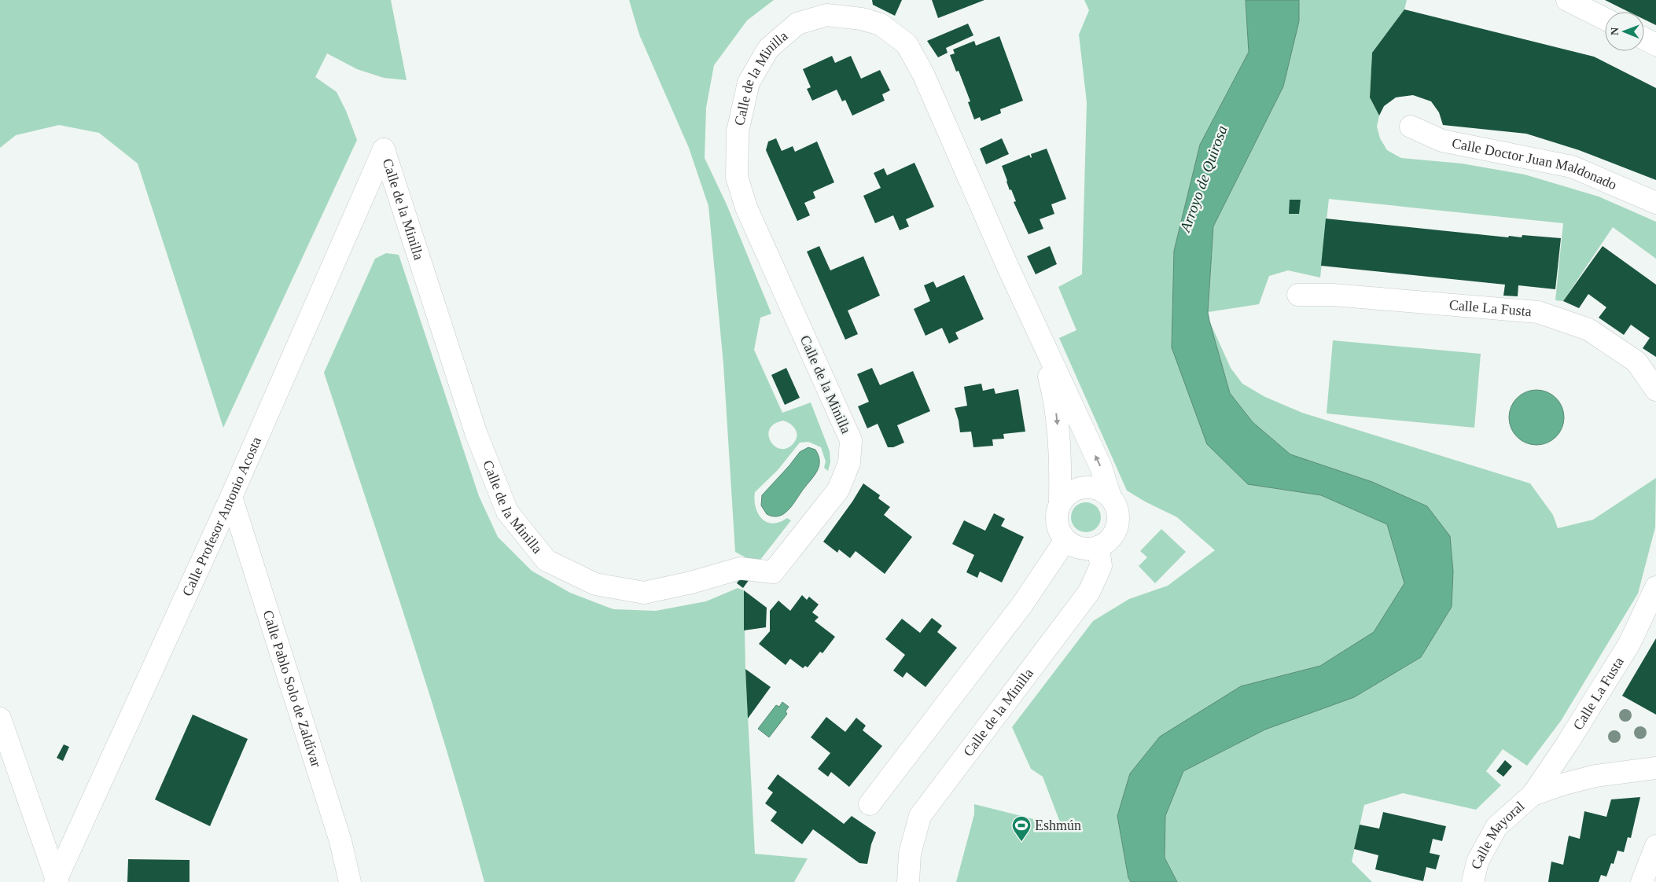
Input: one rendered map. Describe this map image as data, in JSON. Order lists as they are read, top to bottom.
{
  "streets": {
    "street": [
      "Calle de la Minilla",
      "Calle Doctor Juan Maldonado",
      "Calle La Fusta",
      "Calle Profesor Antonio Acosta",
      "Calle Pablo Solo de Zaldívar",
      "Calle Mayoral"
    ]
  },
  "crossings": [
    ["Calle de la Minilla", "Calle Profesor Antonio Acosta"],
    ["Calle La Fusta", "Calle Mayoral"],
    ["Calle Profesor Antonio Acosta", "Calle Pablo Solo de Zaldívar"]
  ],
  "water": ["Arroyo de Quirosa"],
  "places": {
    "sports": ["Eshmún"]
  },
  "north": "left"
}
